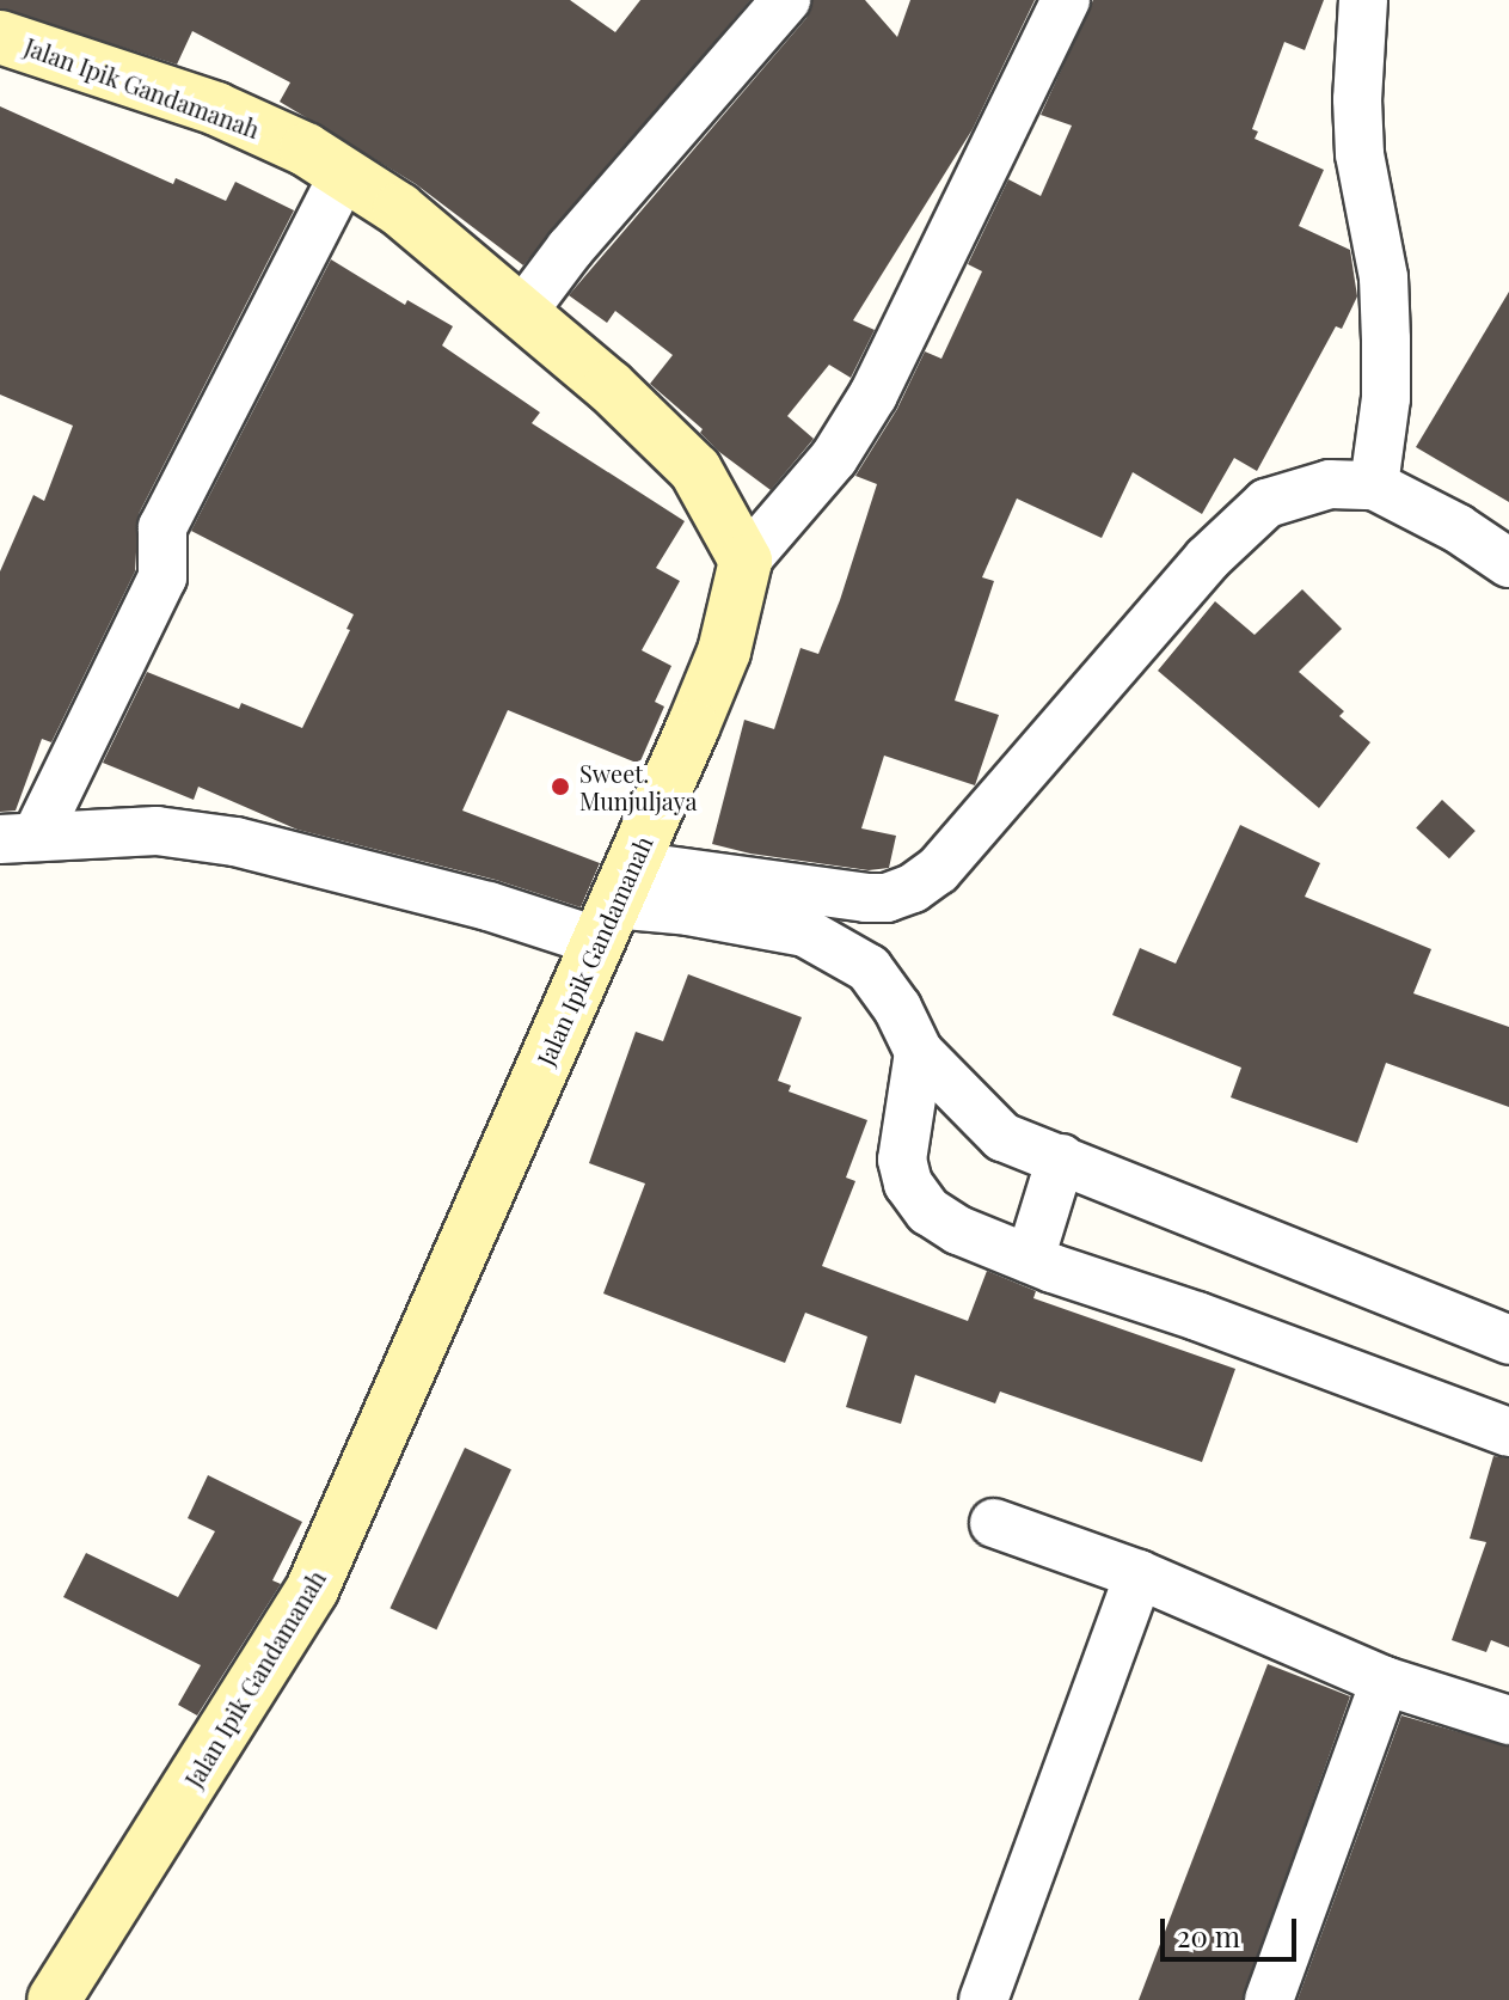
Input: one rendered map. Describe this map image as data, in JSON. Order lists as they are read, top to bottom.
{
  "streets": {
    "street": ["Jalan Ipik Gandamanah"]
  },
  "places": ["Sweet. Munjuljaya"],
  "scale_bar": "20 m"
}
